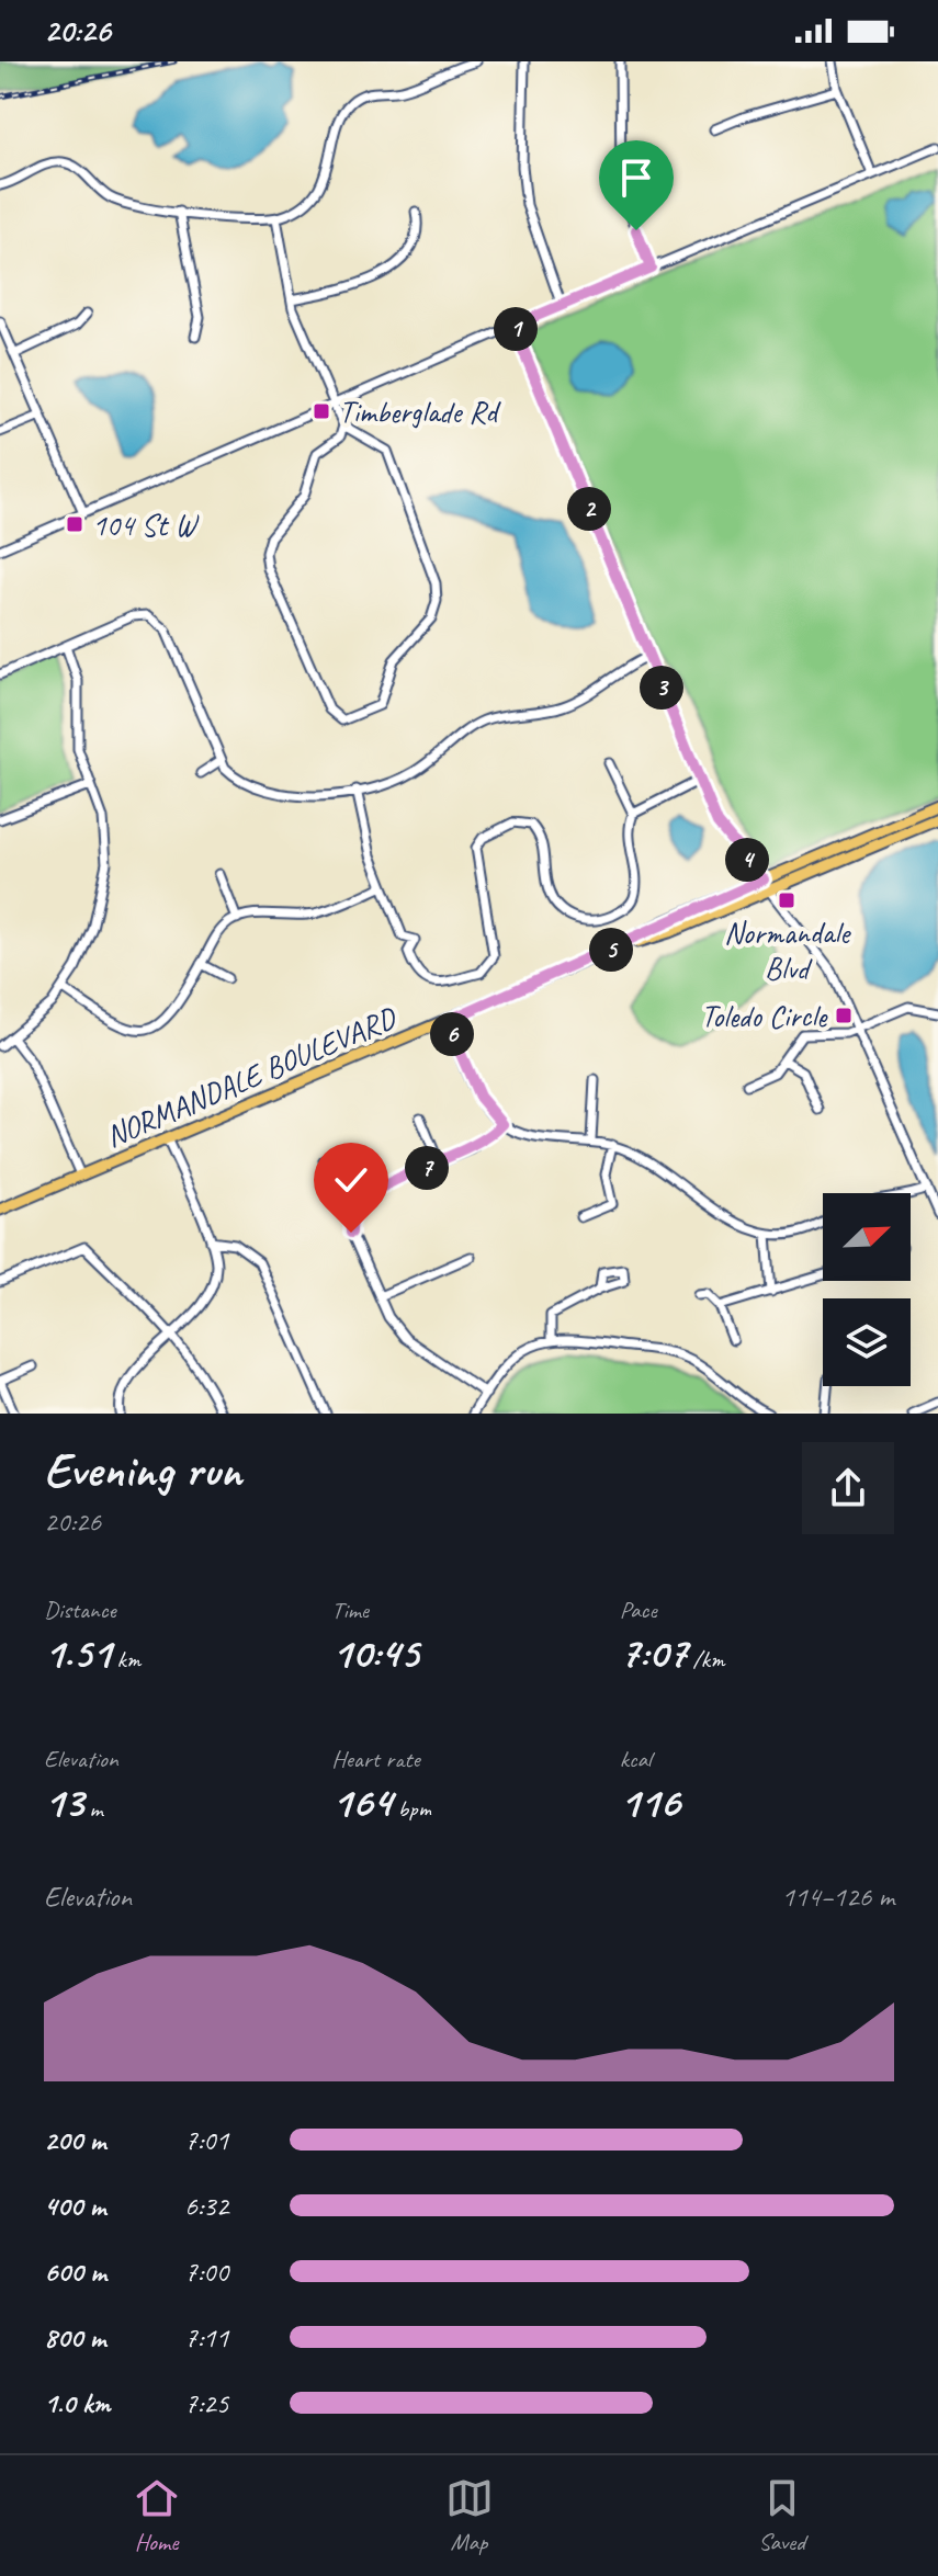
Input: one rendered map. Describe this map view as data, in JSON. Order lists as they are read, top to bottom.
{
  "streets": {
    "main road": ["NORMANDALE BOULEVARD"]
  },
  "places": {
    "transit": [
      "Timberglade Rd",
      "104 St W",
      "Normandale Blvd",
      "Toledo Circle"
    ]
  },
  "north": "top right",
  "page": {
    "status": "20:26",
    "pins": [
      "1",
      "2",
      "3",
      "4",
      "5",
      "6",
      "7"
    ],
    "heading": ["Evening run", "20:26"],
    "stats": [
      ["Distance", "1.51 km"],
      ["Time", "10:45"],
      ["Pace", "7:07 /km"],
      ["Elevation", "13 m"],
      ["Heart rate", "164 bpm"],
      ["kcal", "116"]
    ],
    "chart": ["Elevation", "114–126 m"],
    "list": [
      {
        "name": "200 m",
        "note": "7:01"
      },
      {
        "name": "400 m",
        "note": "6:32"
      },
      {
        "name": "600 m",
        "note": "7:00"
      },
      {
        "name": "800 m",
        "note": "7:11"
      },
      {
        "name": "1.0 km",
        "note": "7:25"
      }
    ],
    "tabs": ["Home", "Map", "Saved"]
  }
}
